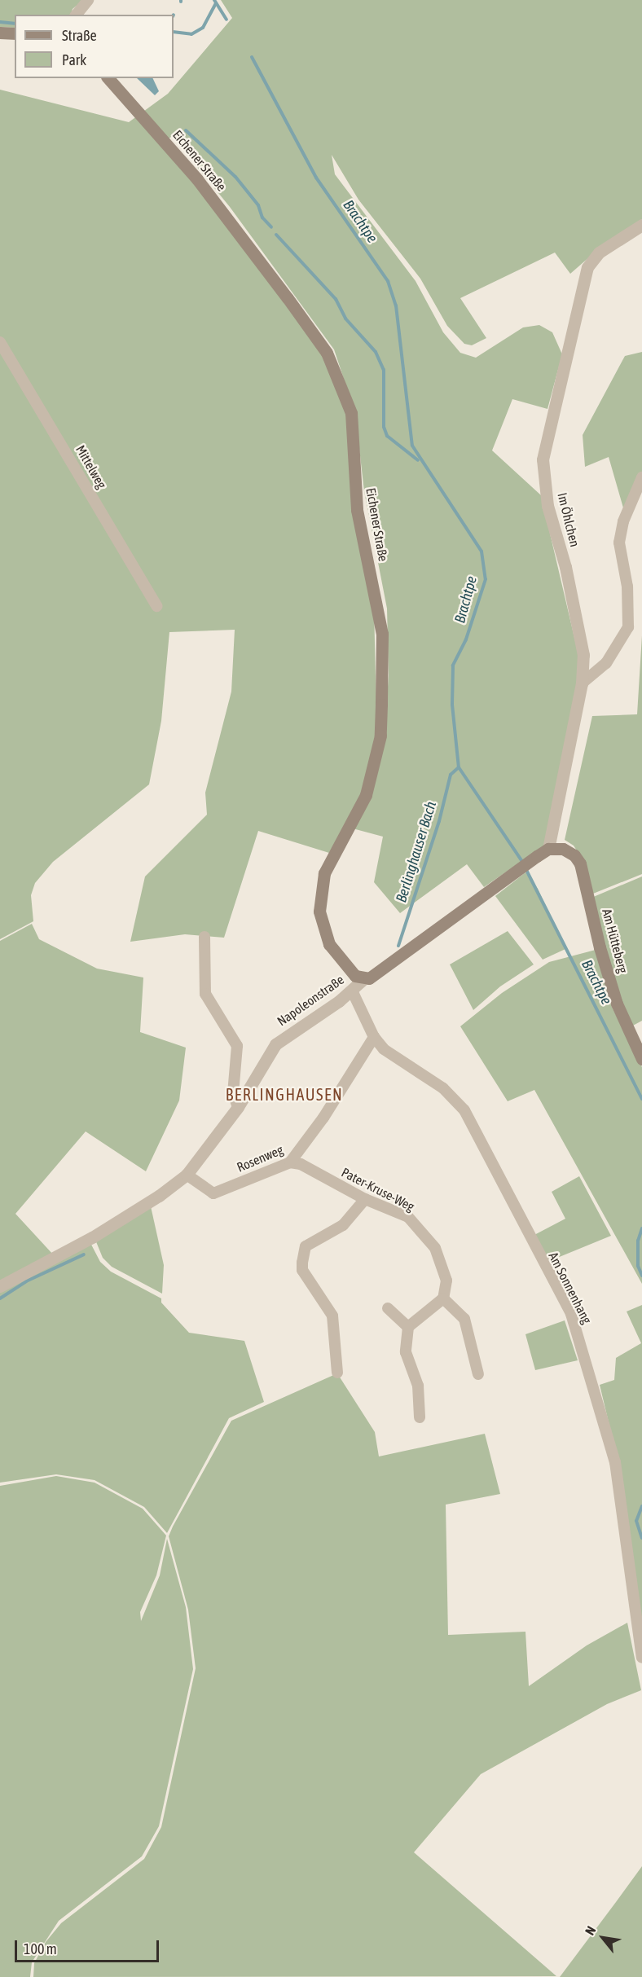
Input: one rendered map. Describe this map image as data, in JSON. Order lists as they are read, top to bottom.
{
  "streets": {
    "main road": ["Eichener Straße", "Am Hütteberg", "Napoleonstraße"],
    "street": [
      "Mittelweg",
      "Im Öhlchen",
      "Rosenweg",
      "Pater-Kruse-Weg",
      "Am Sonnenhang"
    ]
  },
  "crossings": [
    ["Eichener Straße", "Napoleonstraße"],
    ["Im Öhlchen", "Am Hütteberg"],
    ["Im Öhlchen", "Napoleonstraße"],
    ["Am Hütteberg", "Napoleonstraße"],
    ["Napoleonstraße", "Rosenweg"],
    ["Napoleonstraße", "Am Sonnenhang"],
    ["Rosenweg", "Pater-Kruse-Weg"],
    ["Rosenweg", "Am Sonnenhang"]
  ],
  "districts": ["BERLINGHAUSEN"],
  "water": ["Brachtpe", "Berlinghauser Bach"],
  "legend": ["Straße", "Park"],
  "scale_bar": "100 m",
  "north": "top left"
}
